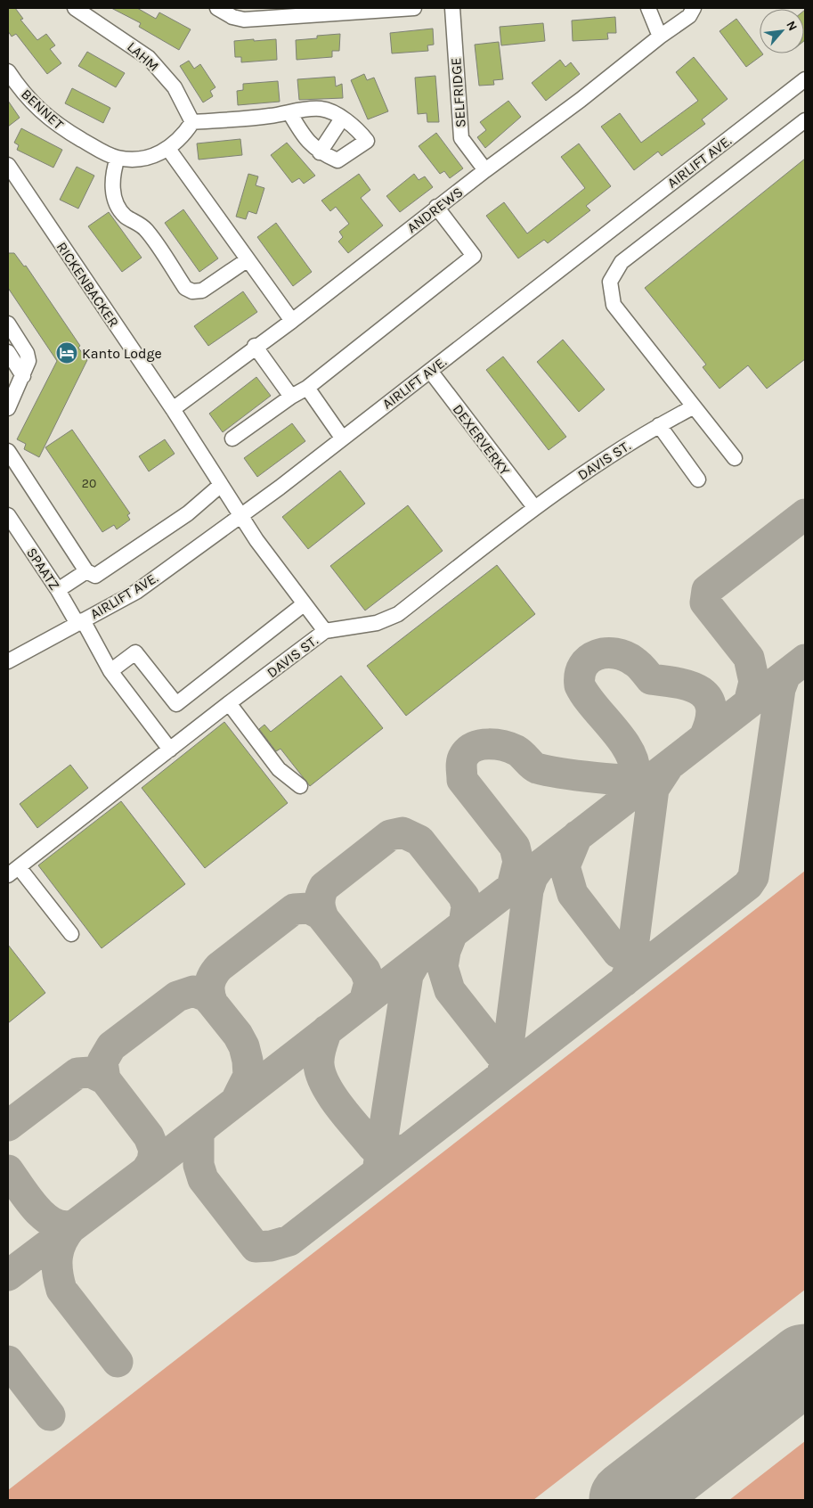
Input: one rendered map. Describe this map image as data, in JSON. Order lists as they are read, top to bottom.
{
  "streets": {
    "street": [
      "LAHM",
      "SELFRIDGE",
      "BENNET",
      "AIRLIFT AVE.",
      "ANDREWS",
      "RICKENBACKER",
      "DEXERVERKY",
      "DAVIS ST.",
      "SPAATZ"
    ]
  },
  "crossings": [
    ["SELFRIDGE", "ANDREWS"],
    ["AIRLIFT AVE.", "RICKENBACKER"],
    ["AIRLIFT AVE.", "DEXERVERKY"],
    ["AIRLIFT AVE.", "SPAATZ"],
    ["ANDREWS", "RICKENBACKER"],
    ["RICKENBACKER", "DAVIS ST."],
    ["DEXERVERKY", "DAVIS ST."],
    ["DAVIS ST.", "SPAATZ"]
  ],
  "places": {
    "hotel": ["Kanto Lodge"]
  },
  "house_numbers": ["20"],
  "north": "top right"
}
